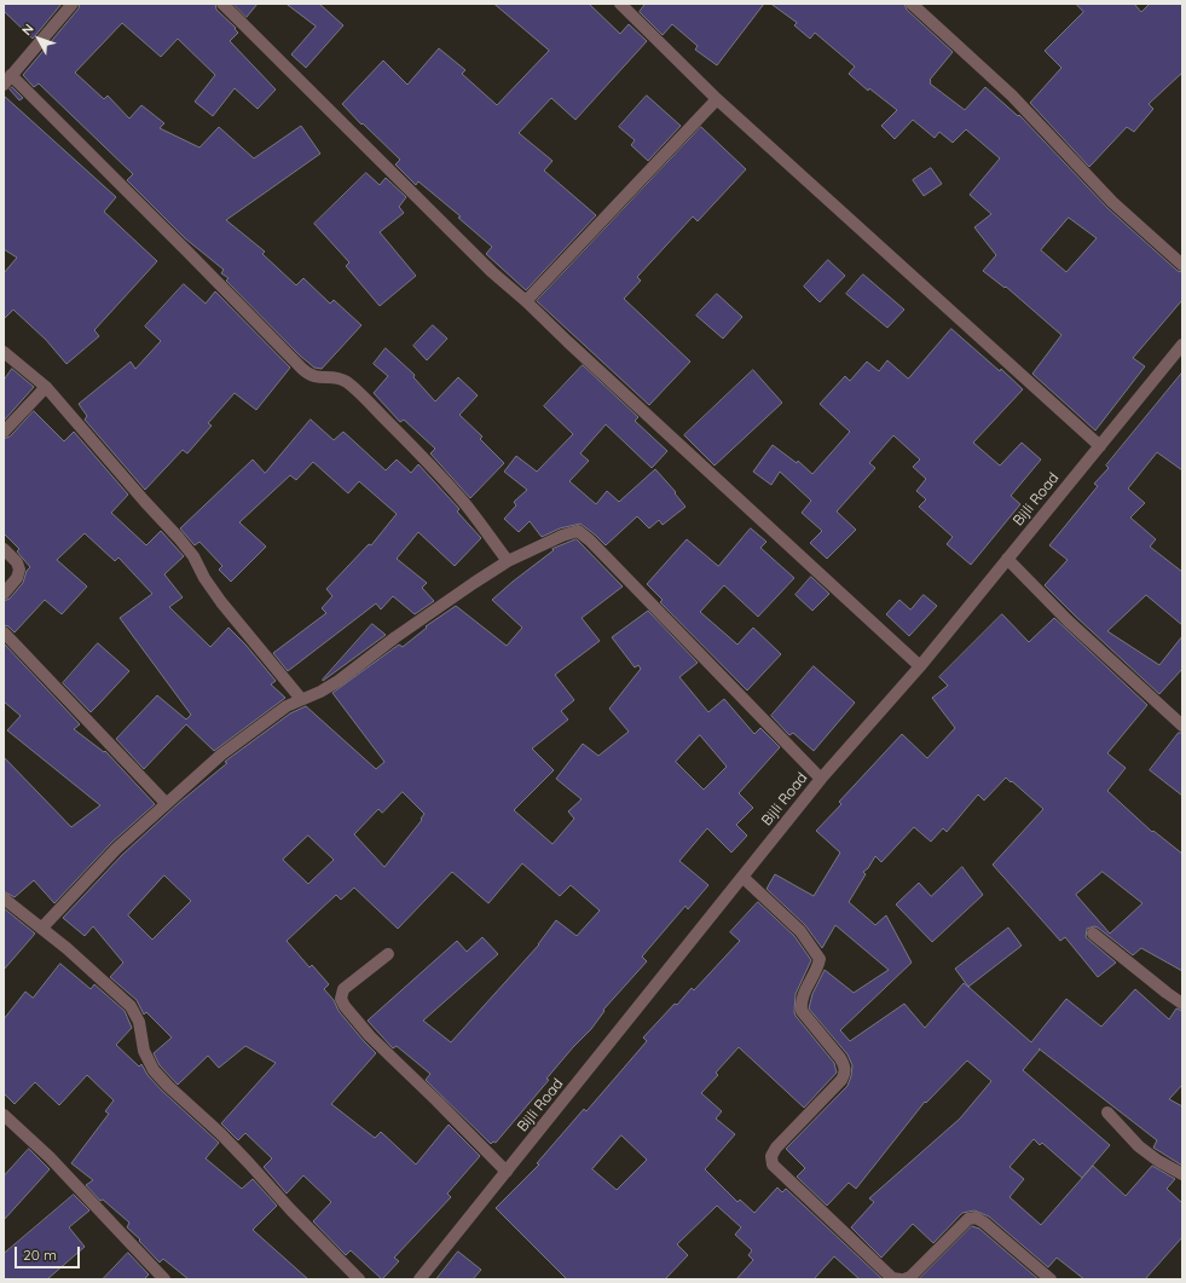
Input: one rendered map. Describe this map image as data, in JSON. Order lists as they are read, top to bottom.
{
  "streets": {
    "street": ["Bijli Road"]
  },
  "scale_bar": "20 m",
  "north": "top left"
}
